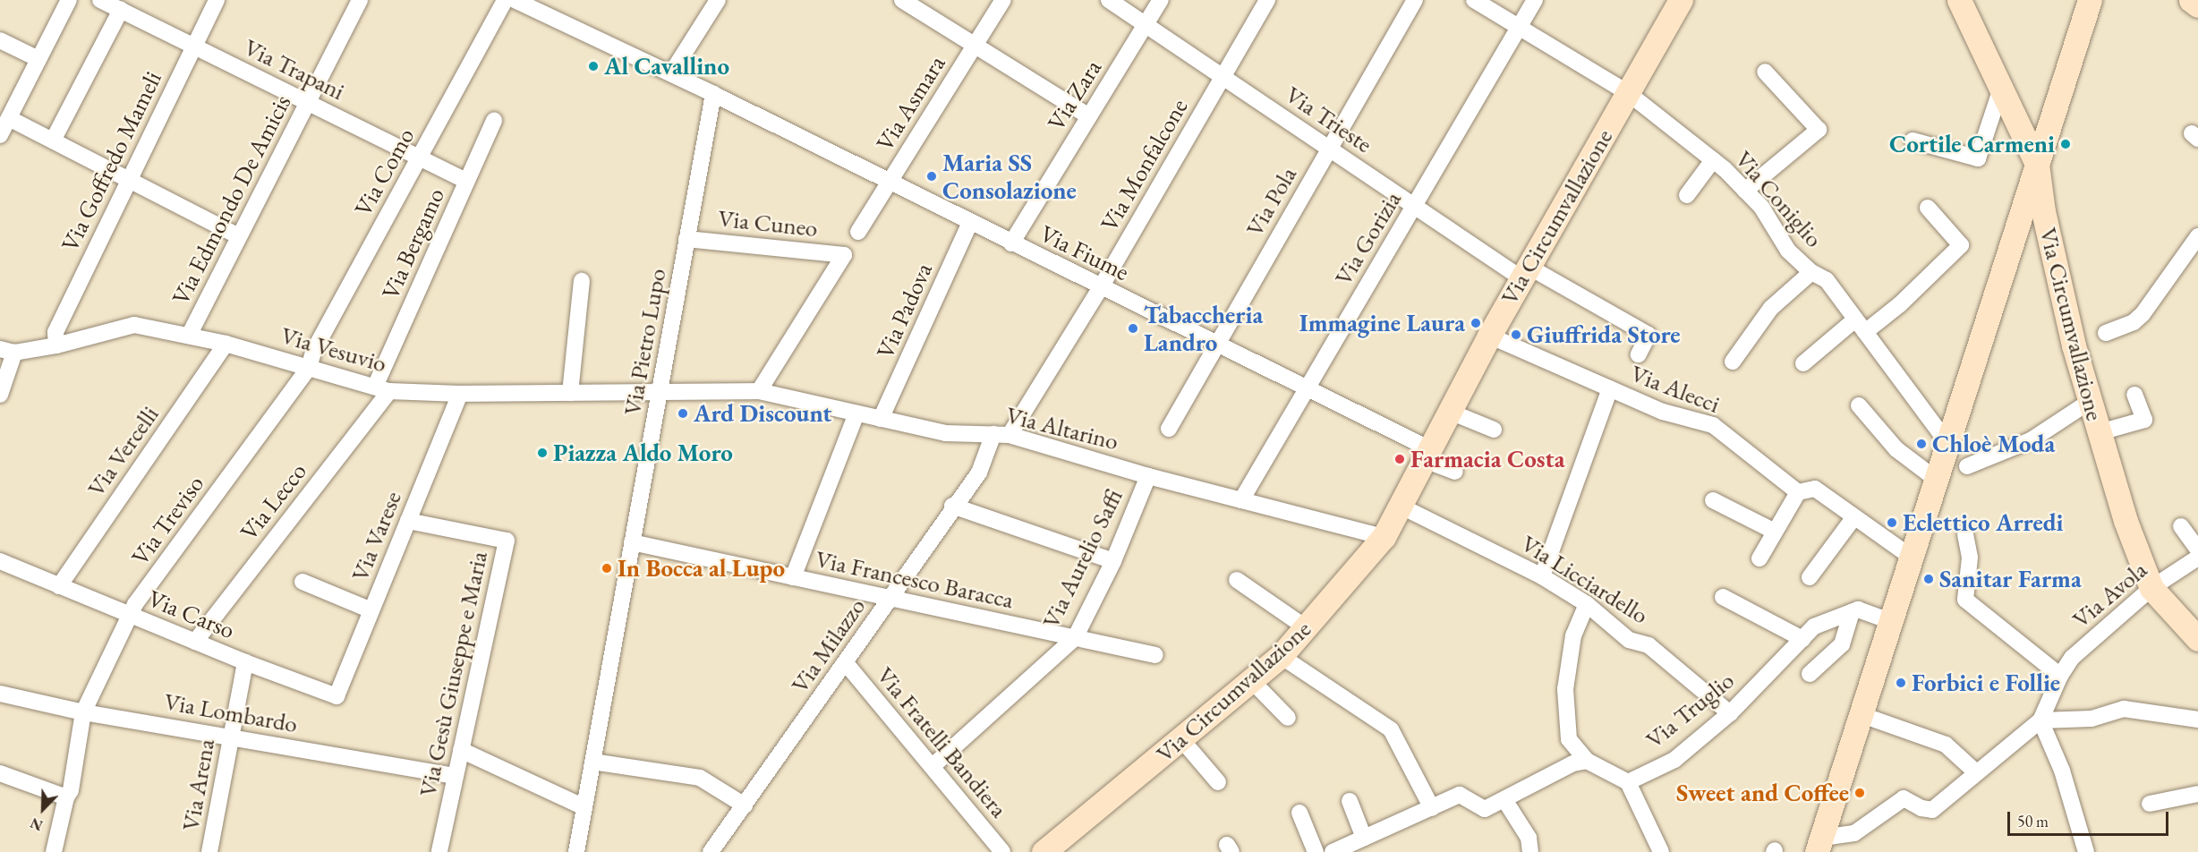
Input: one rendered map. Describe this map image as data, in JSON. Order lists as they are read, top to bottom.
{
  "streets": {
    "street": [
      "Via Trapani",
      "Via Zara",
      "Via Asmara",
      "Via Trieste",
      "Via Goffredo Mameli",
      "Via Monfalcone",
      "Via Como",
      "Via Coniglio",
      "Via Edmondo De Amicis",
      "Via Pola",
      "Via Circumvallazione",
      "Via Cuneo",
      "Via Gorizia",
      "Via Bergamo",
      "Via Fiume",
      "Via Padova",
      "Via Pietro Lupo",
      "Via Vesuvio",
      "Via Alecci",
      "Via Altarino",
      "Via Vercelli",
      "Via Lecco",
      "Via Treviso",
      "Via Varese",
      "Via Aurelio Saffi",
      "Via Francesco Baracca",
      "Via Licciardello",
      "Via Avola",
      "Via Carso",
      "Via Milazzo",
      "Via Gesù Giuseppe e Maria",
      "Via Truglio",
      "Via Lombardo",
      "Via Fratelli Bandiera",
      "Via Arena"
    ]
  },
  "crossings": [
    ["Via Trapani", "Via Goffredo Mameli"],
    ["Via Trapani", "Via Como"],
    ["Via Trapani", "Via Edmondo De Amicis"],
    ["Via Trapani", "Via Bergamo"],
    ["Via Zara", "Via Trieste"],
    ["Via Zara", "Via Fiume"],
    ["Via Asmara", "Via Fiume"],
    ["Via Trieste", "Via Monfalcone"],
    ["Via Trieste", "Via Pola"],
    ["Via Trieste", "Via Circumvallazione"],
    ["Via Trieste", "Via Gorizia"],
    ["Via Goffredo Mameli", "Via Vesuvio"],
    ["Via Monfalcone", "Via Fiume"],
    ["Via Monfalcone", "Via Altarino"],
    ["Via Como", "Via Vesuvio"],
    ["Via Como", "Via Treviso"],
    ["Via Coniglio", "Via Circumvallazione"],
    ["Via Coniglio", "Via Gorizia"],
    ["Via Edmondo De Amicis", "Via Vesuvio"],
    ["Via Pola", "Via Fiume"],
    ["Via Circumvallazione", "Via Fiume"],
    ["Via Circumvallazione", "Via Alecci"],
    ["Via Circumvallazione", "Via Altarino"],
    ["Via Circumvallazione", "Via Licciardello"],
    ["Via Circumvallazione", "Via Avola"],
    ["Via Cuneo", "Via Pietro Lupo"],
    ["Via Cuneo", "Via Altarino"],
    ["Via Gorizia", "Via Fiume"],
    ["Via Gorizia", "Via Altarino"],
    ["Via Bergamo", "Via Vesuvio"],
    ["Via Bergamo", "Via Lecco"],
    ["Via Fiume", "Via Padova"],
    ["Via Fiume", "Via Pietro Lupo"],
    ["Via Padova", "Via Altarino"],
    ["Via Pietro Lupo", "Via Vesuvio"],
    ["Via Pietro Lupo", "Via Altarino"],
    ["Via Pietro Lupo", "Via Francesco Baracca"],
    ["Via Vesuvio", "Via Altarino"],
    ["Via Vesuvio", "Via Vercelli"],
    ["Via Vesuvio", "Via Lecco"],
    ["Via Vesuvio", "Via Treviso"],
    ["Via Vesuvio", "Via Varese"],
    ["Via Altarino", "Via Aurelio Saffi"],
    ["Via Altarino", "Via Milazzo"],
    ["Via Vercelli", "Via Carso"],
    ["Via Lecco", "Via Carso"],
    ["Via Treviso", "Via Carso"],
    ["Via Treviso", "Via Lombardo"],
    ["Via Varese", "Via Carso"],
    ["Via Varese", "Via Gesù Giuseppe e Maria"],
    ["Via Aurelio Saffi", "Via Francesco Baracca"],
    ["Via Aurelio Saffi", "Via Fratelli Bandiera"],
    ["Via Francesco Baracca", "Via Milazzo"],
    ["Via Licciardello", "Via Truglio"],
    ["Via Carso", "Via Arena"],
    ["Via Milazzo", "Via Fratelli Bandiera"],
    ["Via Gesù Giuseppe e Maria", "Via Lombardo"],
    ["Via Lombardo", "Via Arena"]
  ],
  "places": [
    "Al Cavallino",
    "Cortile Carmeni",
    "Maria SS Consolazione",
    "Immagine Laura",
    "Tabaccheria Landro",
    "Giuffrida Store",
    "Ard Discount",
    "Chloè Moda",
    "Piazza Aldo Moro",
    "Farmacia Costa",
    "Eclettico Arredi",
    "In Bocca al Lupo",
    "Sanitar Farma",
    "Forbici e Follie",
    "Sweet and Coffee"
  ],
  "scale_bar": "50 m",
  "north": "bottom left"
}
